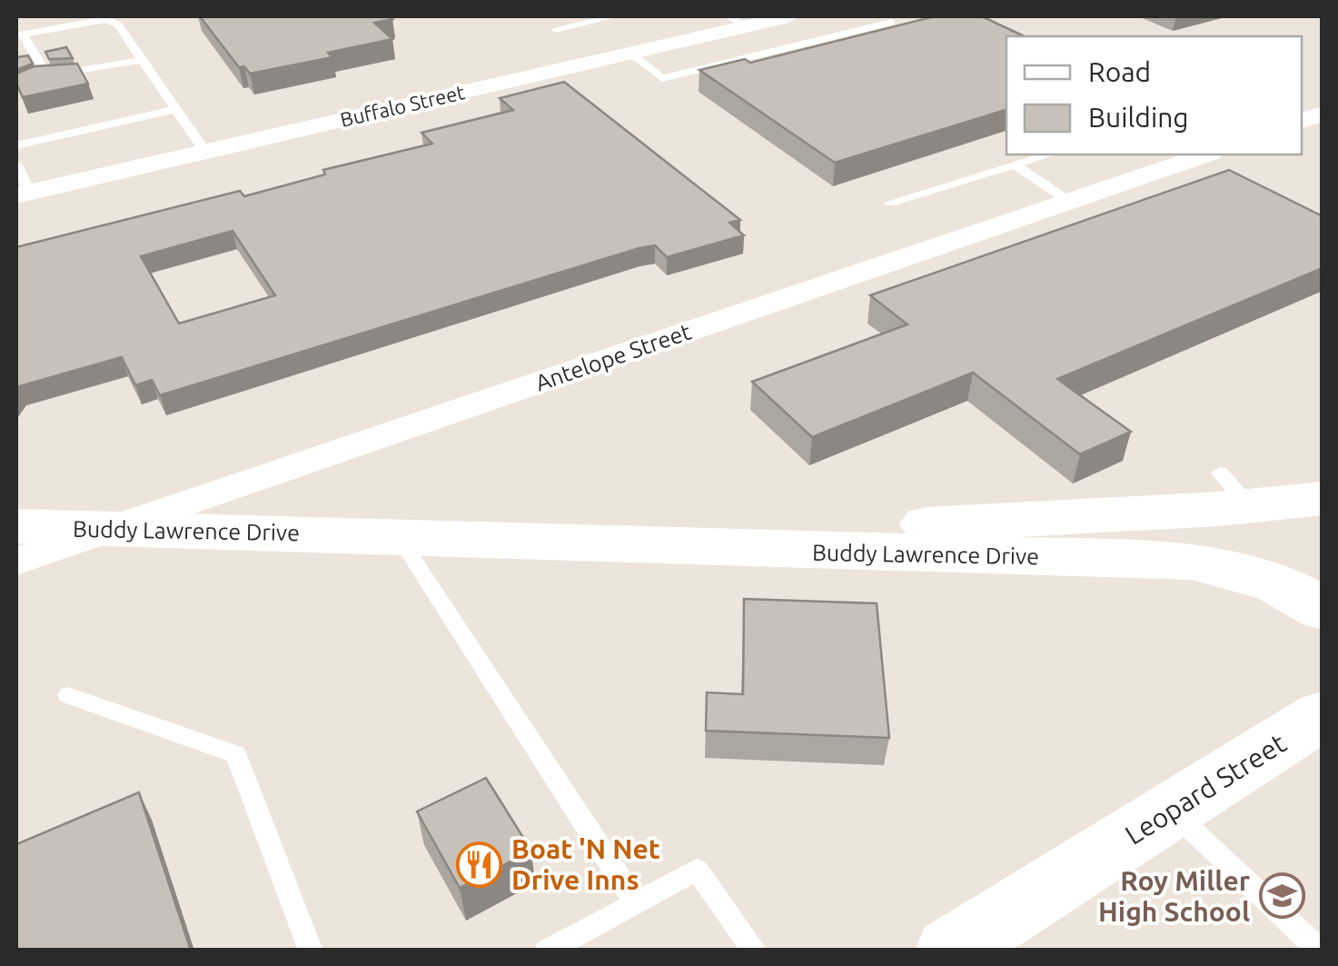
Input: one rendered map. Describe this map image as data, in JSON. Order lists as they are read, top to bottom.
{
  "streets": {
    "street": [
      "Buffalo Street",
      "Antelope Street",
      "Buddy Lawrence Drive",
      "Leopard Street"
    ]
  },
  "crossings": [
    ["Antelope Street", "Buddy Lawrence Drive"]
  ],
  "places": {
    "restaurant": ["Boat 'N Net Drive Inns"],
    "school or university": ["Roy Miller High School"]
  },
  "legend": ["Road", "Building"]
}
